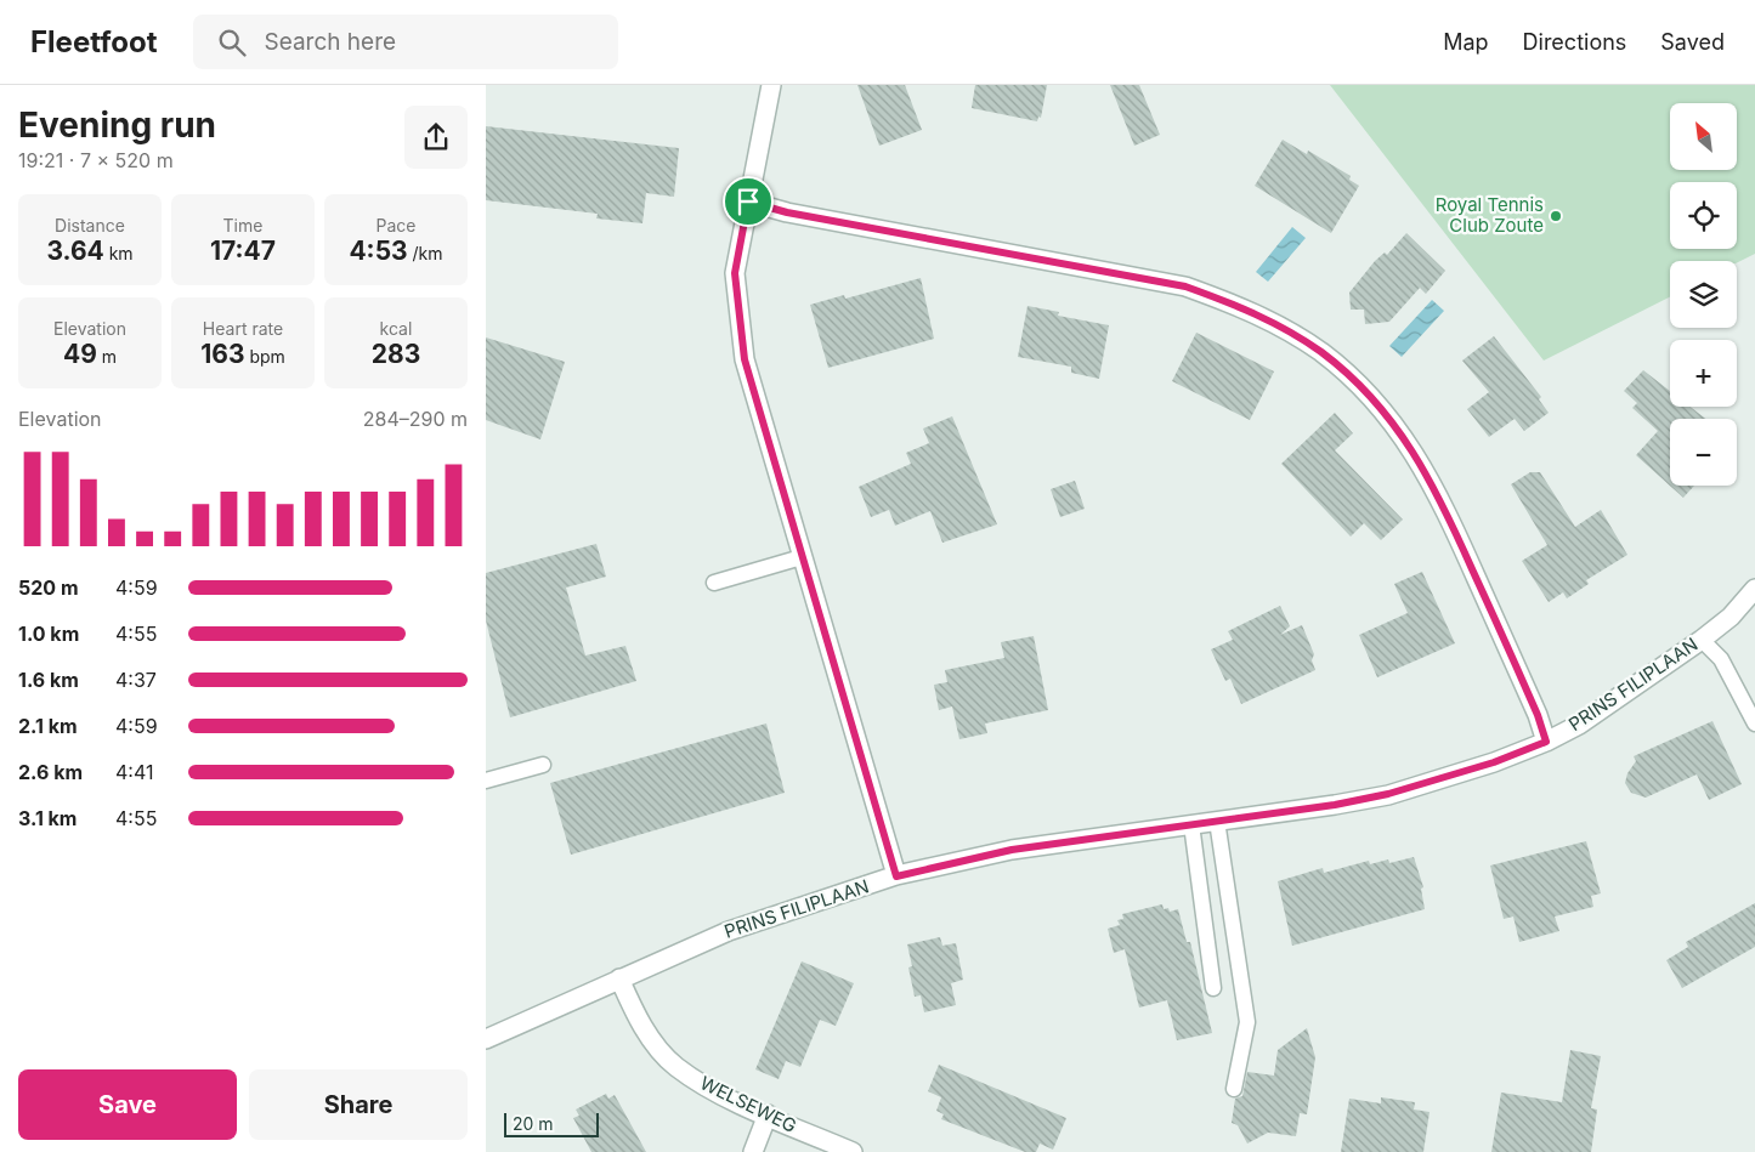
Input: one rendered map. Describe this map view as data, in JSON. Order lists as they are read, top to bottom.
{
  "streets": {
    "street": ["PRINS FILIPLAAN", "WELSEWEG"]
  },
  "crossings": [
    ["PRINS FILIPLAAN", "WELSEWEG"]
  ],
  "places": ["Royal Tennis Club Zoute"],
  "scale_bar": "20 m",
  "north": "top left",
  "page": {
    "header": "Fleetfoot",
    "search": "Search here",
    "nav": ["Map", "Directions", "Saved"],
    "heading": ["Evening run", "19:21 · 7 × 520 m"],
    "map_buttons": ["+", "−"],
    "stats": [
      ["Distance", "3.64 km"],
      ["Time", "17:47"],
      ["Pace", "4:53 /km"],
      ["Elevation", "49 m"],
      ["Heart rate", "163 bpm"],
      ["kcal", "283"]
    ],
    "chart": ["Elevation", "284–290 m"],
    "list": [
      {
        "name": "520 m",
        "note": "4:59"
      },
      {
        "name": "1.0 km",
        "note": "4:55"
      },
      {
        "name": "1.6 km",
        "note": "4:37"
      },
      {
        "name": "2.1 km",
        "note": "4:59"
      },
      {
        "name": "2.6 km",
        "note": "4:41"
      },
      {
        "name": "3.1 km",
        "note": "4:55"
      }
    ],
    "buttons": ["Save", "Share"],
    "scale": "20 m"
  }
}
